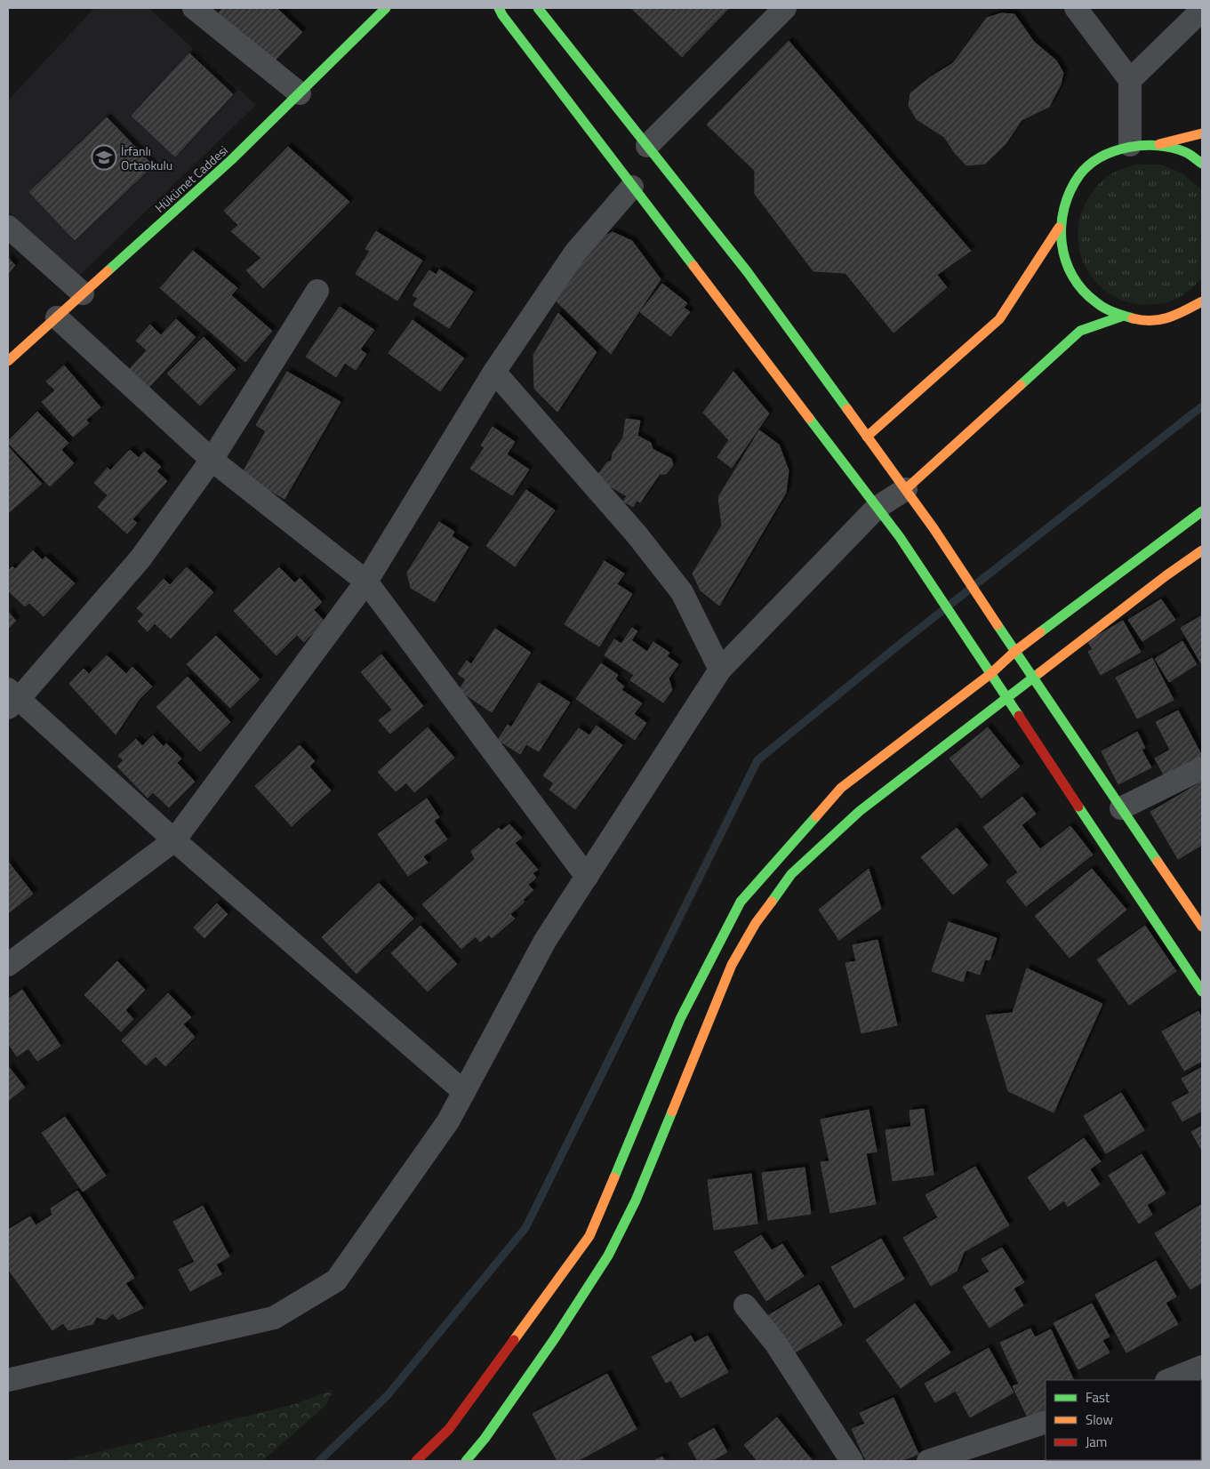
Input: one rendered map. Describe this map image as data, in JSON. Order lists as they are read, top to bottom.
{
  "streets": {
    "street": ["Hükümet Caddesi"]
  },
  "places": {
    "school or university": ["İrfanlı Ortaokulu"]
  },
  "legend": ["Fast", "Slow", "Jam"]
}
